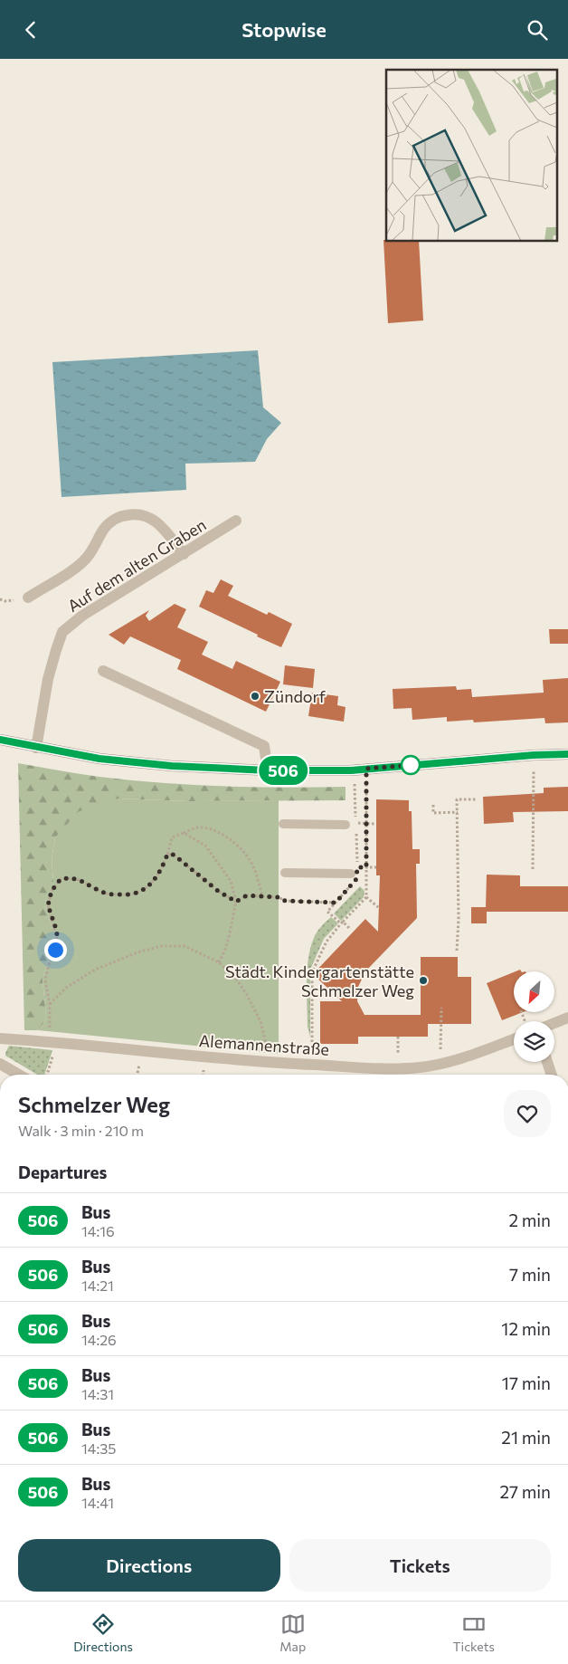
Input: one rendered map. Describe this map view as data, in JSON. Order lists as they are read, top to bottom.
{
  "streets": {
    "street": ["Auf dem alten Graben", "Alemannenstraße"]
  },
  "places": ["Zündorf", "Städt. Kindergartenstätte Schmelzer Weg"],
  "lines": ["bus line 506"],
  "north": "bottom left",
  "page": {
    "header": "Stopwise",
    "on_map": "506",
    "heading": [
      ["Schmelzer Weg", "Walk · 3 min · 210 m"],
      "Departures"
    ],
    "list": [
      {
        "mark": "506",
        "name": "Bus",
        "note": "14:16",
        "value": "2 min"
      },
      {
        "mark": "506",
        "name": "Bus",
        "note": "14:21",
        "value": "7 min"
      },
      {
        "mark": "506",
        "name": "Bus",
        "note": "14:26",
        "value": "12 min"
      },
      {
        "mark": "506",
        "name": "Bus",
        "note": "14:31",
        "value": "17 min"
      },
      {
        "mark": "506",
        "name": "Bus",
        "note": "14:35",
        "value": "21 min"
      },
      {
        "mark": "506",
        "name": "Bus",
        "note": "14:41",
        "value": "27 min"
      }
    ],
    "buttons": ["Directions", "Tickets"],
    "tabs": ["Directions", "Map", "Tickets"]
  }
}
